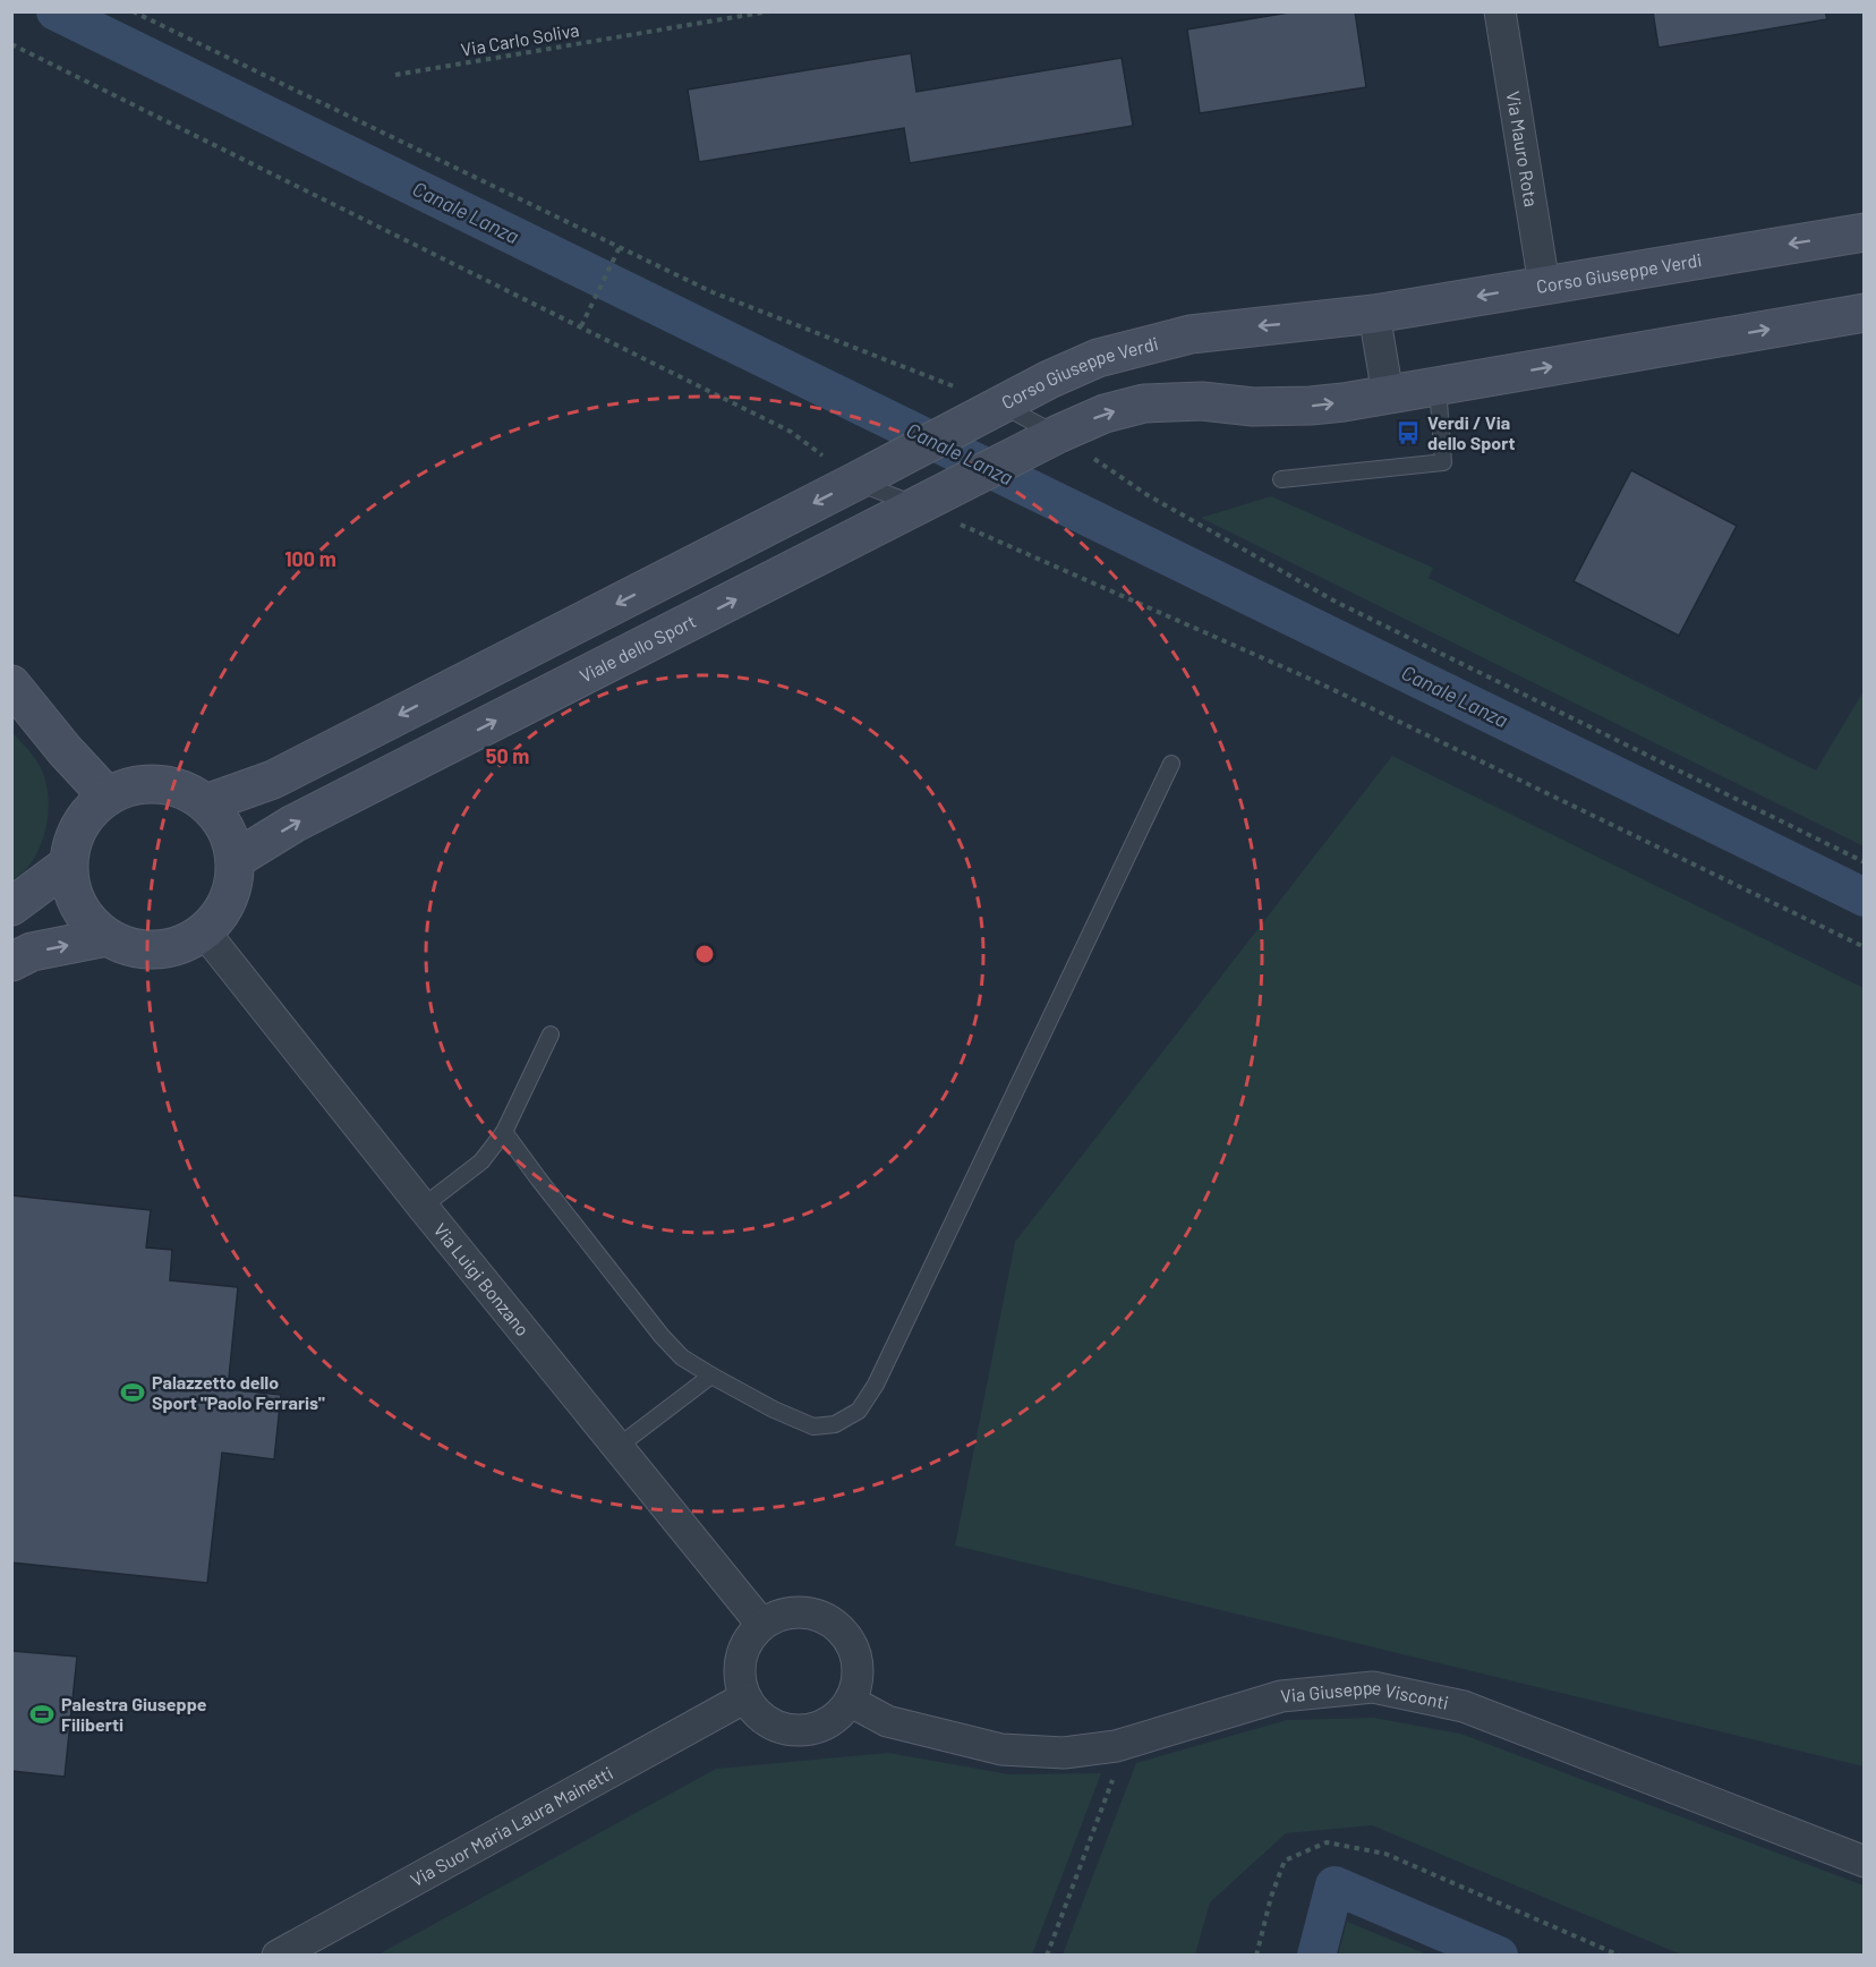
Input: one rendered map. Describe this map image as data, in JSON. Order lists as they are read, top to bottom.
{
  "streets": {
    "street": [
      "Via Mauro Rota",
      "Corso Giuseppe Verdi",
      "Viale dello Sport",
      "Via Luigi Bonzano",
      "Via Giuseppe Visconti",
      "Via Suor Maria Laura Mainetti"
    ],
    "path": ["Via Carlo Soliva"]
  },
  "crossings": [
    ["Via Mauro Rota", "Corso Giuseppe Verdi"],
    ["Viale dello Sport", "Via Luigi Bonzano"],
    ["Via Luigi Bonzano", "Via Giuseppe Visconti"],
    ["Via Luigi Bonzano", "Via Suor Maria Laura Mainetti"],
    ["Via Giuseppe Visconti", "Via Suor Maria Laura Mainetti"]
  ],
  "water": ["Canale Lanza"],
  "places": {
    "bus stop": ["Verdi / Via dello Sport"],
    "sports": ["Palazzetto dello Sport \"Paolo Ferraris\"", "Palestra Giuseppe Filiberti"]
  },
  "rings": ["100 m", "50 m"]
}
